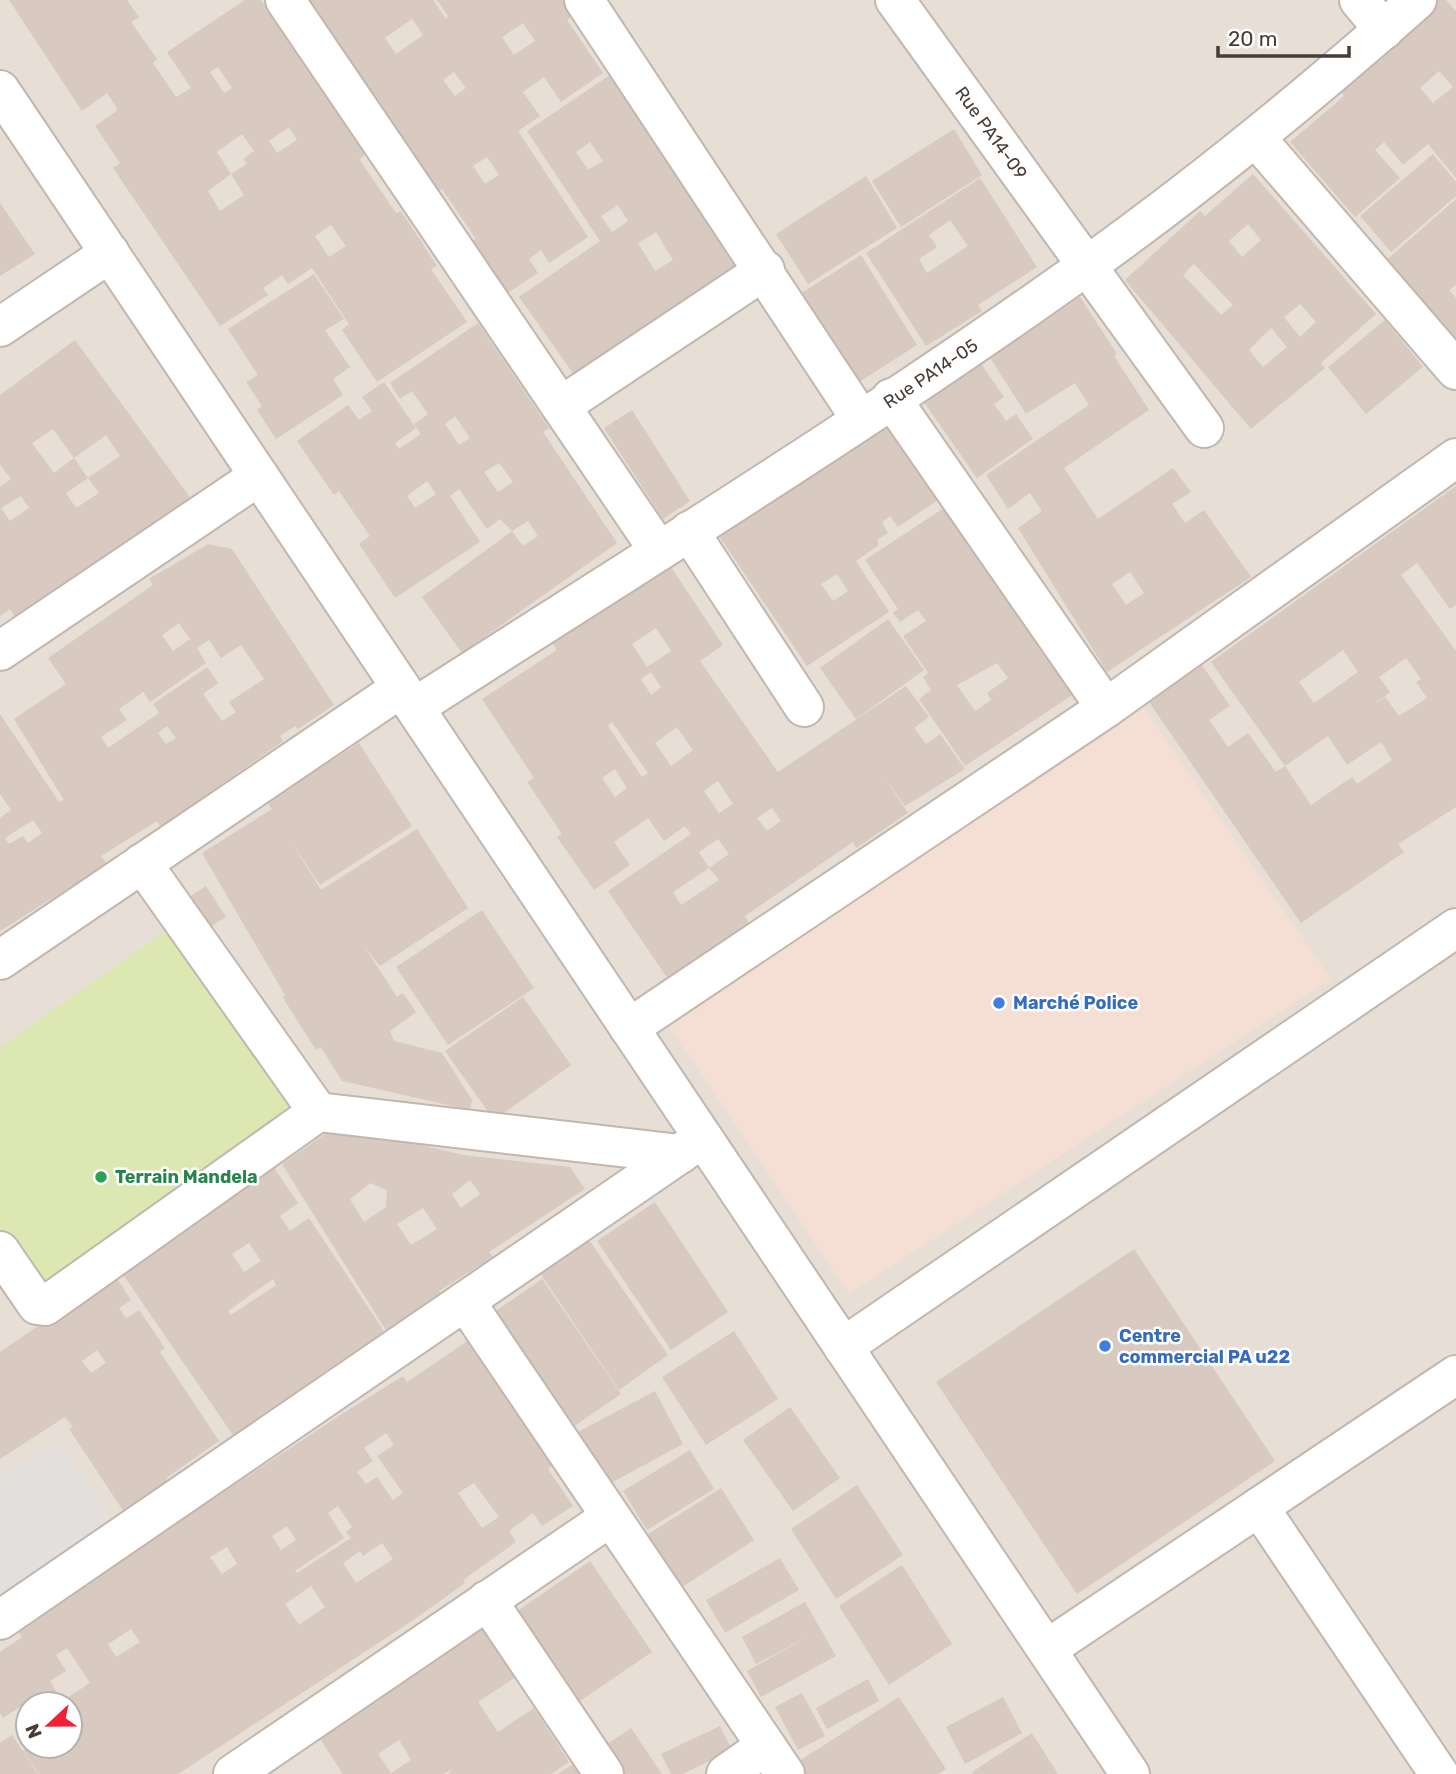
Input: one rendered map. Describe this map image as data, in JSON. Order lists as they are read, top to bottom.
{
  "streets": {
    "street": ["Rue PA14-09", "Rue PA14-05"]
  },
  "crossings": [
    ["Rue PA14-09", "Rue PA14-05"]
  ],
  "places": ["Marché Police", "Terrain Mandela", "Centre commercial PA u22"],
  "scale_bar": "20 m",
  "north": "left"
}
